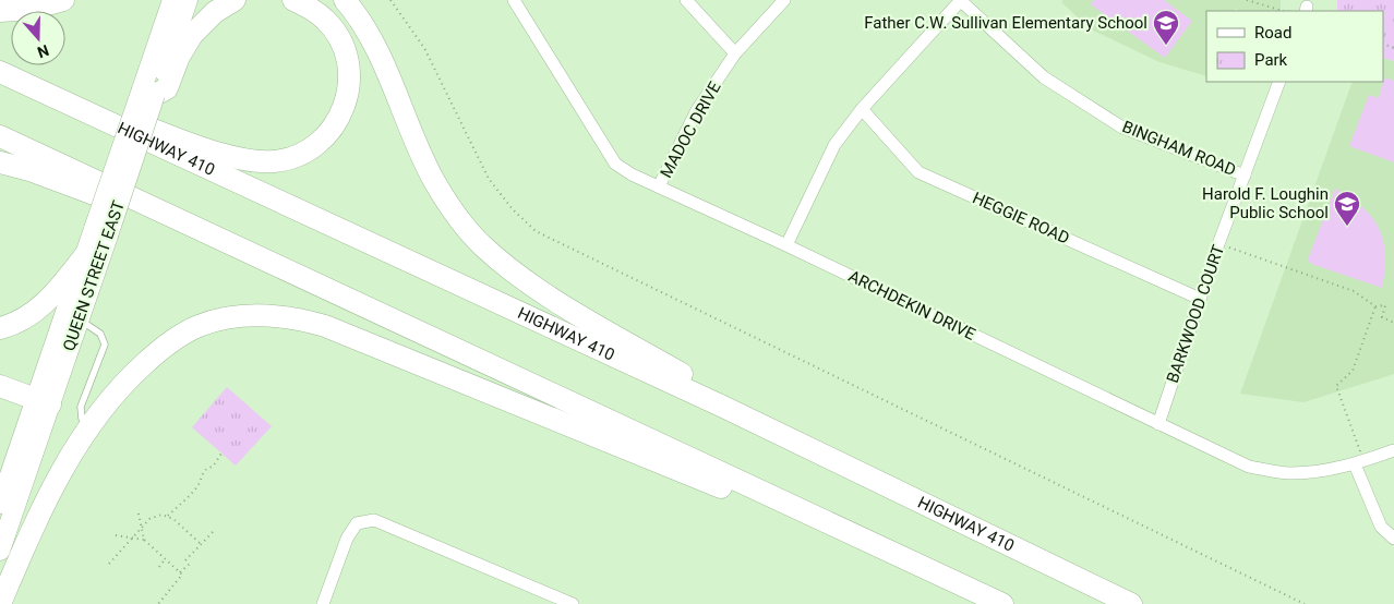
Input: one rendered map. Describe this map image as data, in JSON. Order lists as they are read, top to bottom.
{
  "streets": {
    "highway": ["HIGHWAY 410"],
    "main road": ["QUEEN STREET EAST"],
    "street": [
      "MADOC DRIVE",
      "BINGHAM ROAD",
      "HEGGIE ROAD",
      "ARCHDEKIN DRIVE",
      "BARKWOOD COURT"
    ]
  },
  "crossings": [
    ["MADOC DRIVE", "ARCHDEKIN DRIVE"],
    ["BINGHAM ROAD", "BARKWOOD COURT"],
    ["HEGGIE ROAD", "BARKWOOD COURT"],
    ["ARCHDEKIN DRIVE", "BARKWOOD COURT"]
  ],
  "places": {
    "school or university": ["Father C.W. Sullivan Elementary School", "Harold F. Loughin Public School"]
  },
  "legend": ["Road", "Park"],
  "north": "bottom"
}
